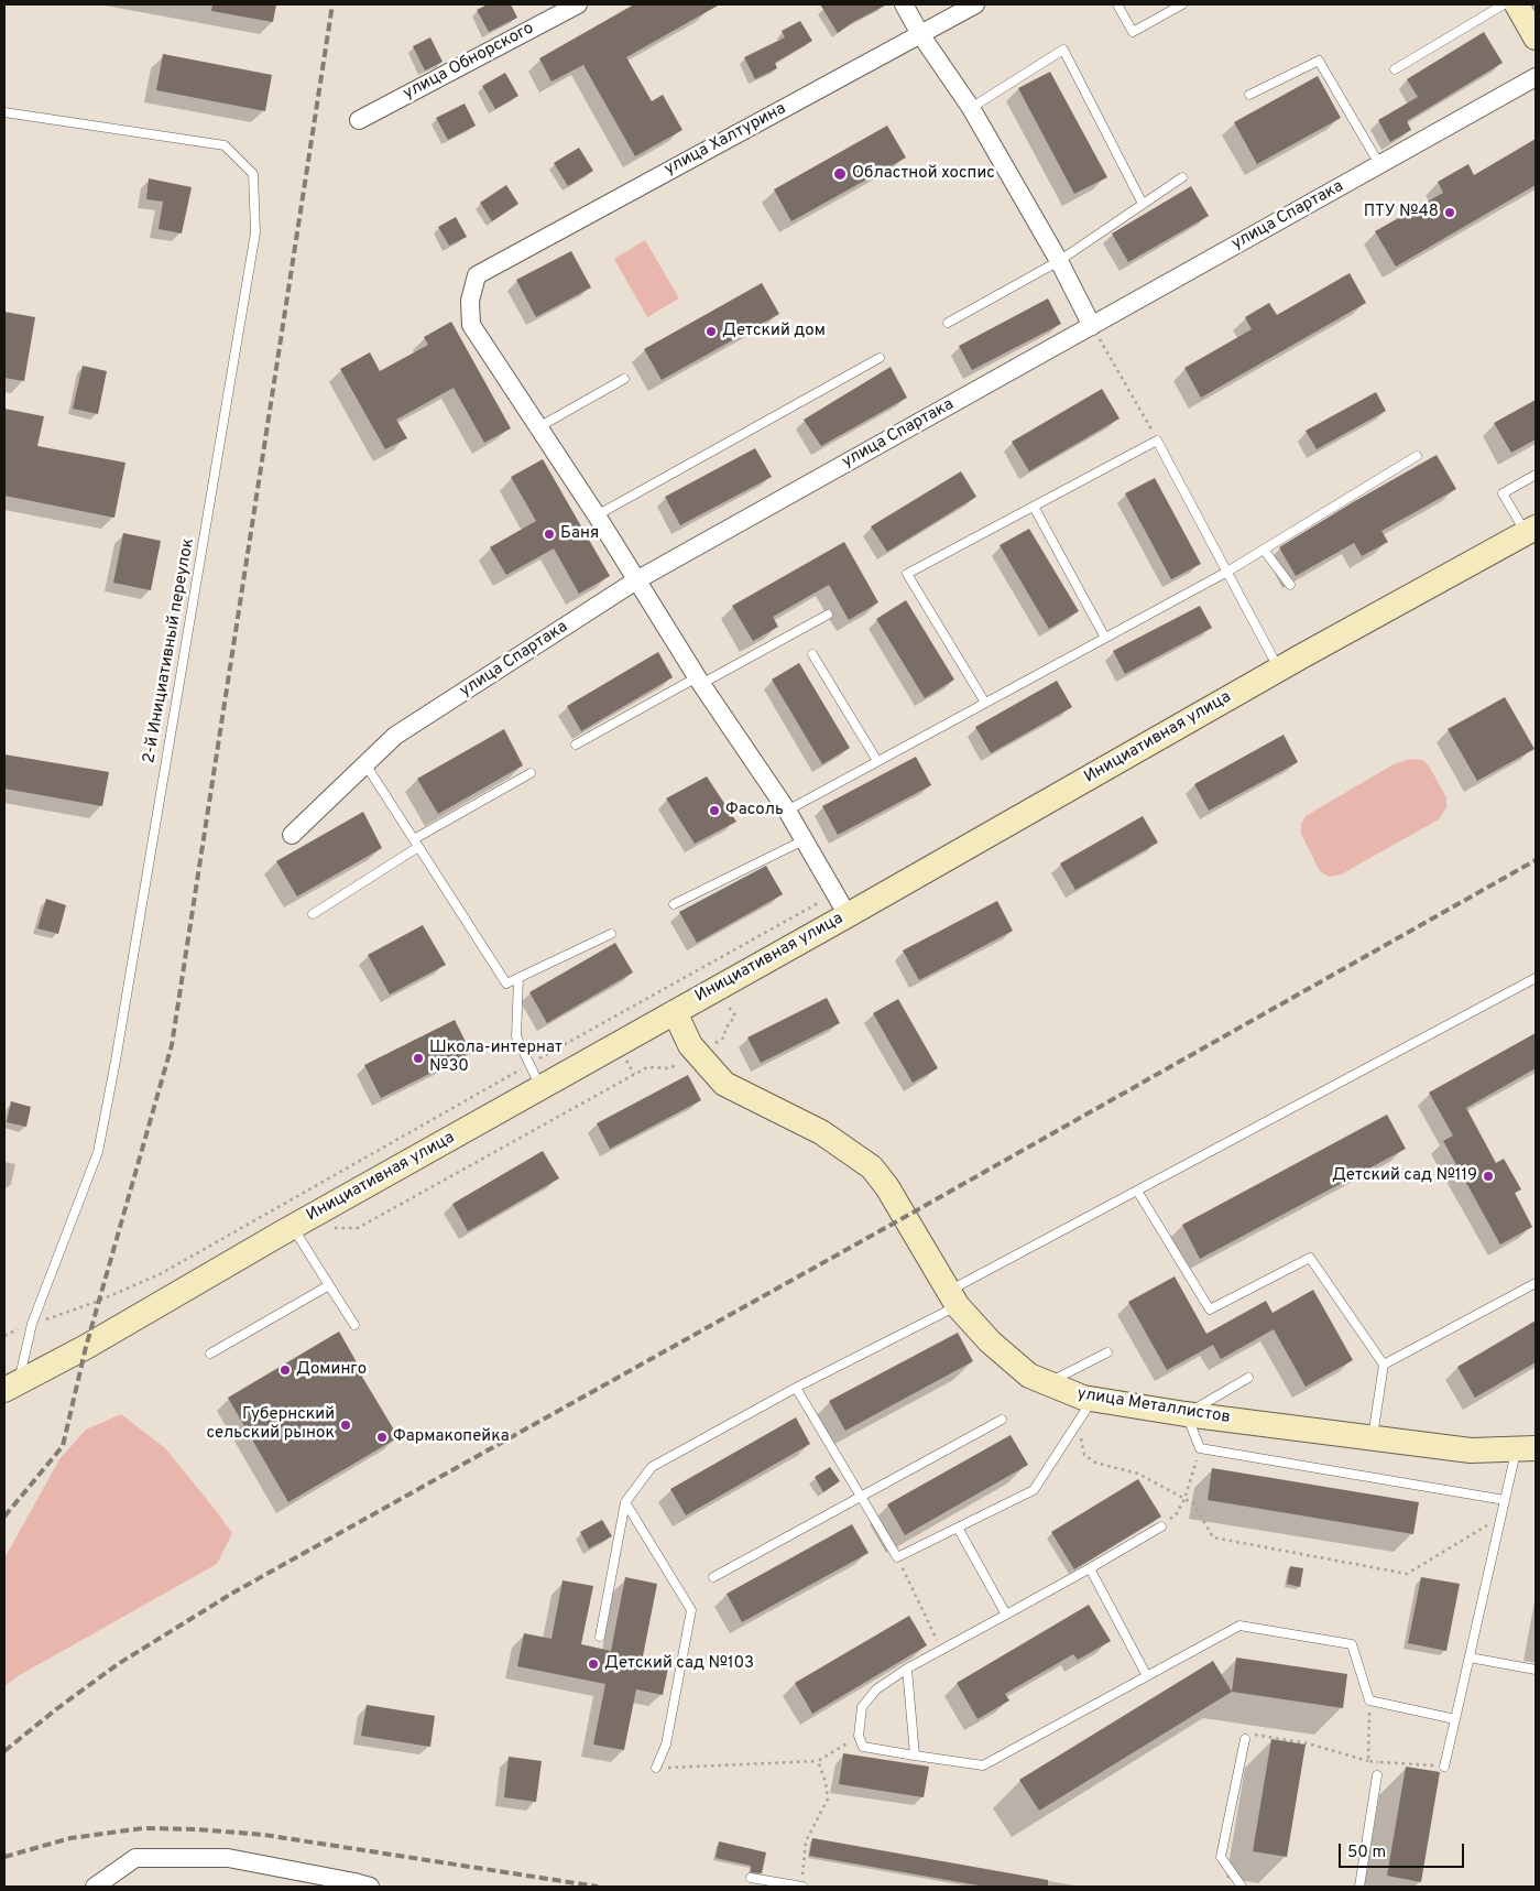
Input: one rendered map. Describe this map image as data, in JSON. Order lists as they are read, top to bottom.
{
  "streets": {
    "main road": ["Инициативная улица", "улица Металлистов"],
    "street": ["улица Обнорского", "улица Халтурина", "улица Спартака"],
    "lane": ["2-й Инициативный переулок"]
  },
  "crossings": [
    ["2-й Инициативный переулок", "Инициативная улица"],
    ["Инициативная улица", "улица Металлистов"]
  ],
  "places": [
    "Областной хоспис",
    "ПТУ №48",
    "Детский дом",
    "Баня",
    "Фасоль",
    "Школа-интернат №30",
    "Детский сад №119",
    "Доминго",
    "Губернский сельский рынок",
    "Фармакопейка",
    "Детский сад №103"
  ],
  "scale_bar": "50 m"
}
